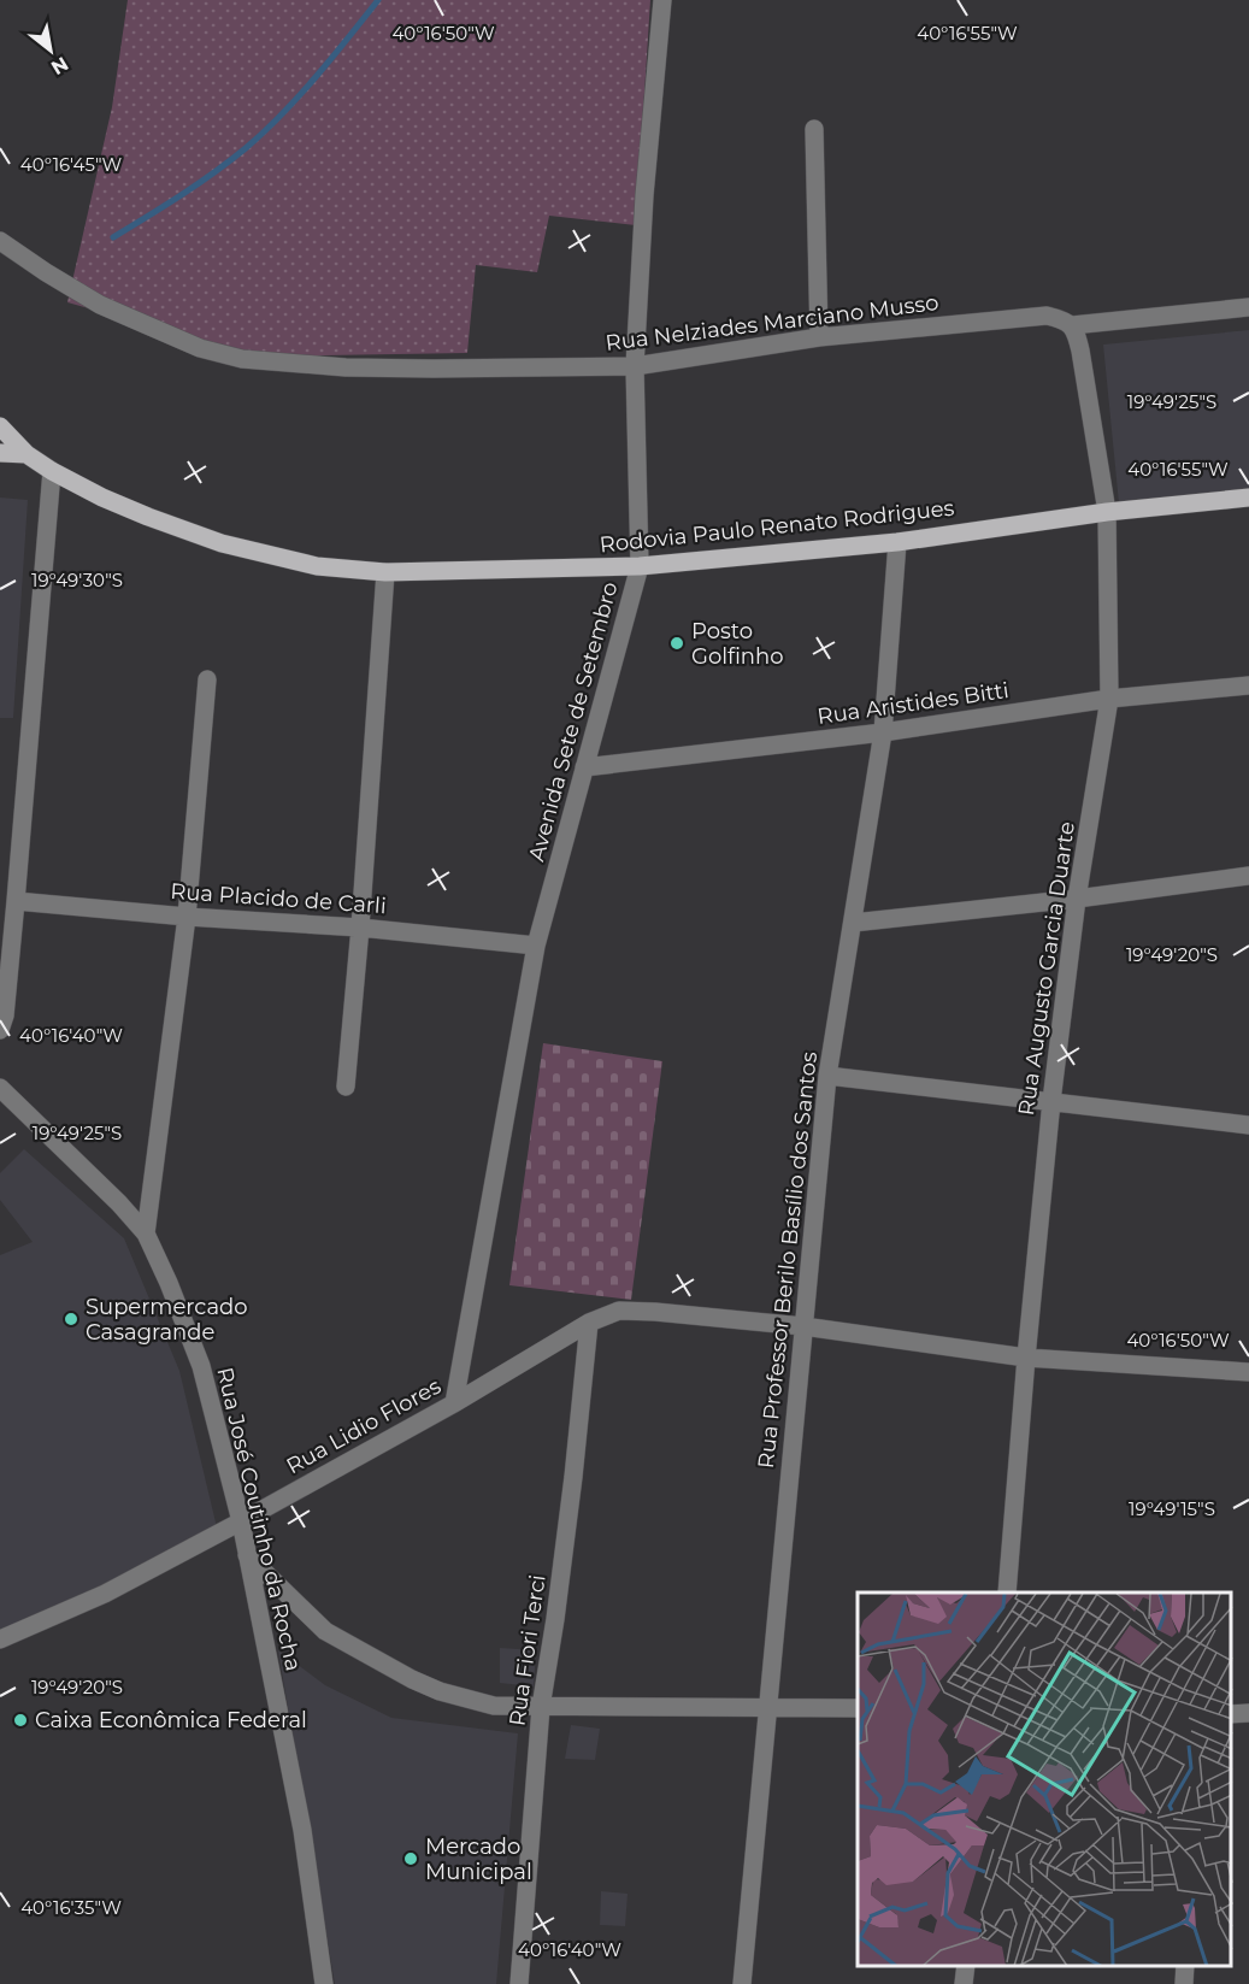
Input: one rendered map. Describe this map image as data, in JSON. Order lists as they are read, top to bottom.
{
  "streets": {
    "main road": ["Rodovia Paulo Renato Rodrigues"],
    "street": [
      "Rua Nelziades Marciano Musso",
      "Rua Aristides Bitti",
      "Avenida Sete de Setembro",
      "Rua Placido de Carli",
      "Rua Augusto Garcia Duarte",
      "Rua Professor Berilo Basílio dos Santos",
      "Rua Lidio Flores",
      "Rua José Coutinho da Rocha",
      "Rua Fiori Terci"
    ]
  },
  "crossings": [
    ["Rua Nelziades Marciano Musso", "Avenida Sete de Setembro"],
    ["Rua Nelziades Marciano Musso", "Rua Augusto Garcia Duarte"],
    ["Rodovia Paulo Renato Rodrigues", "Avenida Sete de Setembro"],
    ["Rodovia Paulo Renato Rodrigues", "Rua Augusto Garcia Duarte"],
    ["Rodovia Paulo Renato Rodrigues", "Rua Professor Berilo Basílio dos Santos"],
    ["Rua Aristides Bitti", "Avenida Sete de Setembro"],
    ["Rua Aristides Bitti", "Rua Augusto Garcia Duarte"],
    ["Rua Aristides Bitti", "Rua Professor Berilo Basílio dos Santos"],
    ["Avenida Sete de Setembro", "Rua Placido de Carli"],
    ["Avenida Sete de Setembro", "Rua Lidio Flores"],
    ["Rua Augusto Garcia Duarte", "Rua Lidio Flores"],
    ["Rua Professor Berilo Basílio dos Santos", "Rua Lidio Flores"],
    ["Rua Lidio Flores", "Rua José Coutinho da Rocha"],
    ["Rua Lidio Flores", "Rua Fiori Terci"]
  ],
  "places": [
    "Posto Golfinho",
    "Supermercado Casagrande",
    "Caixa Econômica Federal",
    "Mercado Municipal"
  ],
  "north": "bottom right",
  "coordinates": [
    "40°16'50\"W",
    "40°16'55\"W",
    "40°16'45\"W",
    "19°49'25\"S",
    "19°49'30\"S",
    "19°49'20\"S",
    "40°16'40\"W",
    "19°49'15\"S",
    "40°16'35\"W"
  ]
}
